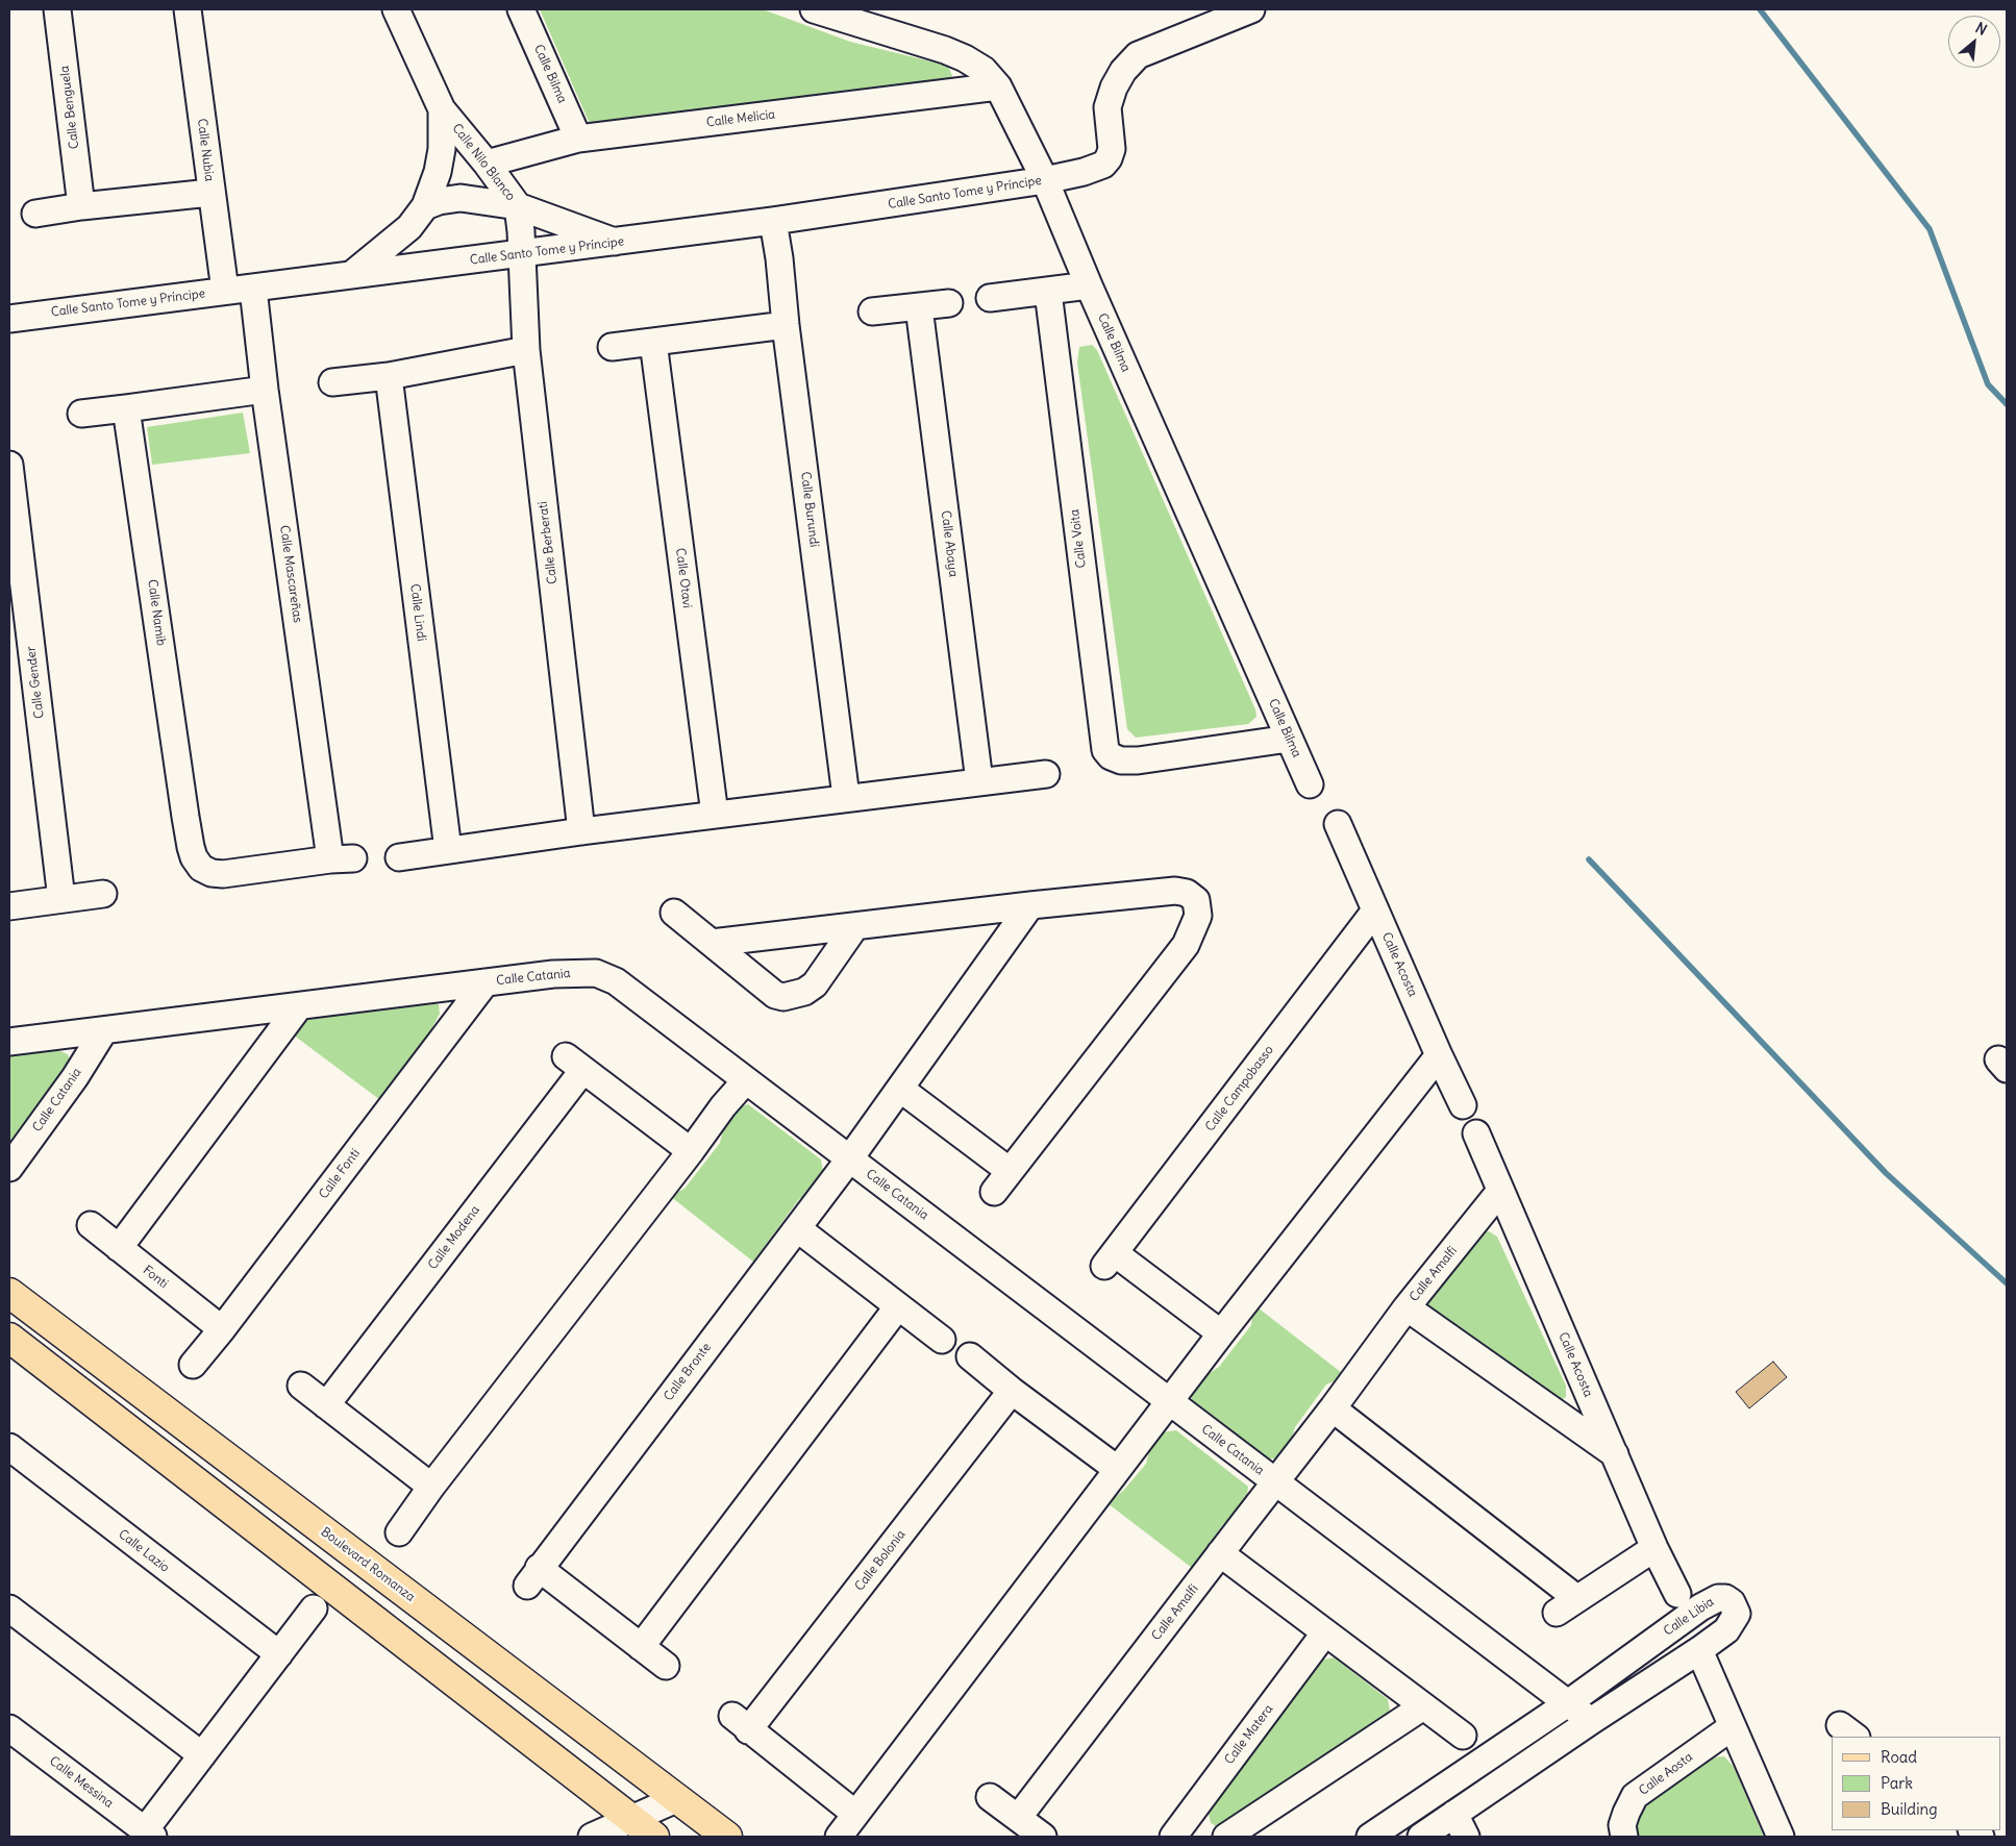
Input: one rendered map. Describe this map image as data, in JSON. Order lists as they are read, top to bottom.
{
  "streets": {
    "main road": ["Boulevard Romanza"],
    "street": [
      "Calle Bilma",
      "Calle Benguela",
      "Calle Melicia",
      "Calle Nubia",
      "Calle Nilo Blanco",
      "Calle Santo Tome y Príncipe",
      "Calle Burundi",
      "Calle Voita",
      "Calle Berberati",
      "Calle Abaya",
      "Calle Mascareñas",
      "Calle Otavi",
      "Calle Namib",
      "Calle Lindi",
      "Calle Gender",
      "Calle Acosta",
      "Calle Catania",
      "Calle Campobasso",
      "Calle Fonti",
      "Calle Modena",
      "Calle Amalfi",
      "Fonti",
      "Calle Bronte",
      "Calle Lazio",
      "Calle Bolonia",
      "Calle Libia",
      "Calle Matera",
      "Calle Aosta",
      "Calle Messina"
    ]
  },
  "crossings": [
    ["Calle Bilma", "Calle Melicia"],
    ["Calle Bilma", "Calle Santo Tome y Príncipe"],
    ["Calle Bilma", "Calle Voita"],
    ["Calle Melicia", "Calle Nilo Blanco"],
    ["Calle Nubia", "Calle Santo Tome y Príncipe"],
    ["Calle Nilo Blanco", "Calle Santo Tome y Príncipe"],
    ["Calle Nilo Blanco", "Calle Berberati"],
    ["Calle Santo Tome y Príncipe", "Calle Burundi"],
    ["Calle Santo Tome y Príncipe", "Calle Berberati"],
    ["Calle Santo Tome y Príncipe", "Calle Mascareñas"],
    ["Calle Mascareñas", "Calle Namib"],
    ["Calle Acosta", "Calle Campobasso"],
    ["Calle Acosta", "Calle Amalfi"],
    ["Calle Catania", "Calle Fonti"],
    ["Calle Catania", "Calle Amalfi"],
    ["Calle Catania", "Calle Bronte"],
    ["Calle Catania", "Calle Libia"],
    ["Calle Fonti", "Fonti"]
  ],
  "legend": ["Road", "Park", "Building"],
  "north": "top right"
}
